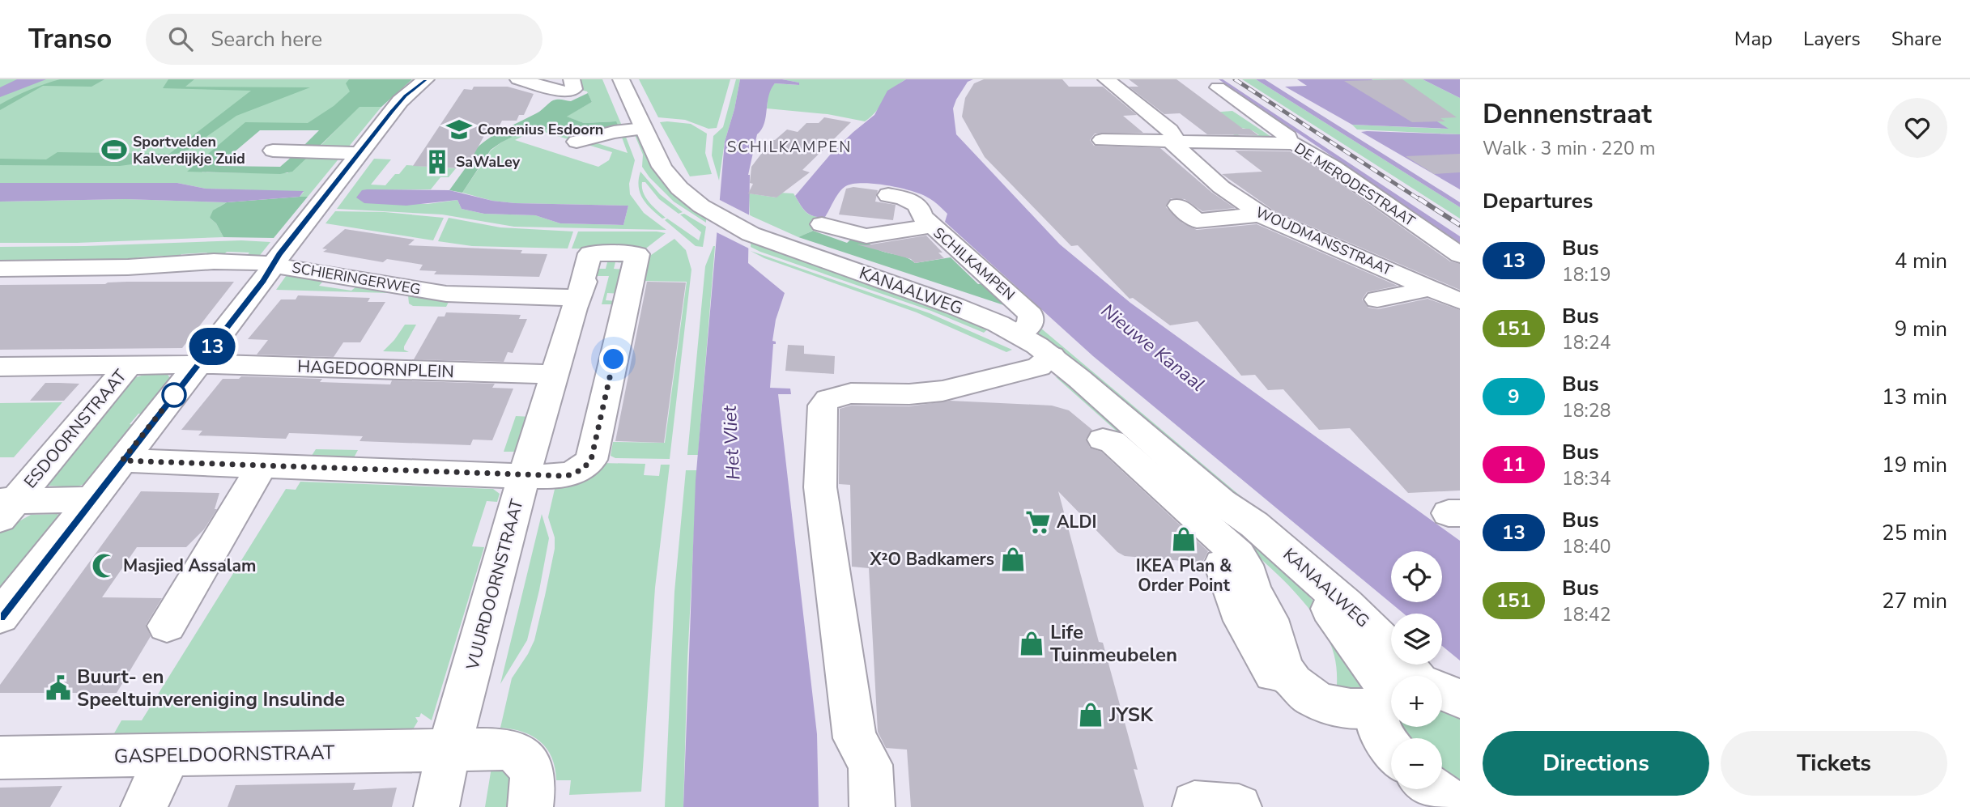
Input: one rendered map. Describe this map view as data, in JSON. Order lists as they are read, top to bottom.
{
  "streets": {
    "street": [
      "DE MERODESTRAAT",
      "WOUDMANSSTRAAT",
      "SCHILKAMPEN",
      "SCHIERINGERWEG",
      "KANAALWEG",
      "HAGEDOORNPLEIN",
      "ESDOORNSTRAAT",
      "VUURDOORNSTRAAT",
      "GASPELDOORNSTRAAT"
    ]
  },
  "crossings": [
    ["DE MERODESTRAAT", "WOUDMANSSTRAAT"],
    ["SCHILKAMPEN", "KANAALWEG"],
    ["SCHIERINGERWEG", "VUURDOORNSTRAAT"],
    ["HAGEDOORNPLEIN", "ESDOORNSTRAAT"],
    ["HAGEDOORNPLEIN", "VUURDOORNSTRAAT"],
    ["VUURDOORNSTRAAT", "GASPELDOORNSTRAAT"]
  ],
  "districts": ["SCHILKAMPEN"],
  "water": ["Nieuwe Kanaal", "Het Vliet"],
  "places": {
    "school or university": ["Comenius Esdoorn"],
    "sports": ["Sportvelden Kalverdijkje Zuid"],
    "building": ["SaWaLey"],
    "supermarket": ["ALDI"],
    "shop": [
      "IKEA Plan & Order Point",
      "X²O Badkamers",
      "Life Tuinmeubelen",
      "JYSK"
    ],
    "mosque": ["Masjied Assalam"],
    "public building": ["Buurt- en Speeltuinvereniging Insulinde"]
  },
  "lines": ["bus line 13"],
  "page": {
    "header": "Transo",
    "search": "Search here",
    "nav": ["Map", "Layers", "Share"],
    "on_map": "13",
    "heading": [
      ["Dennenstraat", "Walk · 3 min · 220 m"],
      "Departures"
    ],
    "list": [
      {
        "mark": "13",
        "name": "Bus",
        "note": "18:19",
        "value": "4 min"
      },
      {
        "mark": "151",
        "name": "Bus",
        "note": "18:24",
        "value": "9 min"
      },
      {
        "mark": "9",
        "name": "Bus",
        "note": "18:28",
        "value": "13 min"
      },
      {
        "mark": "11",
        "name": "Bus",
        "note": "18:34",
        "value": "19 min"
      },
      {
        "mark": "13",
        "name": "Bus",
        "note": "18:40",
        "value": "25 min"
      },
      {
        "mark": "151",
        "name": "Bus",
        "note": "18:42",
        "value": "27 min"
      }
    ],
    "map_buttons": ["+", "−"],
    "buttons": ["Directions", "Tickets"]
  }
}
